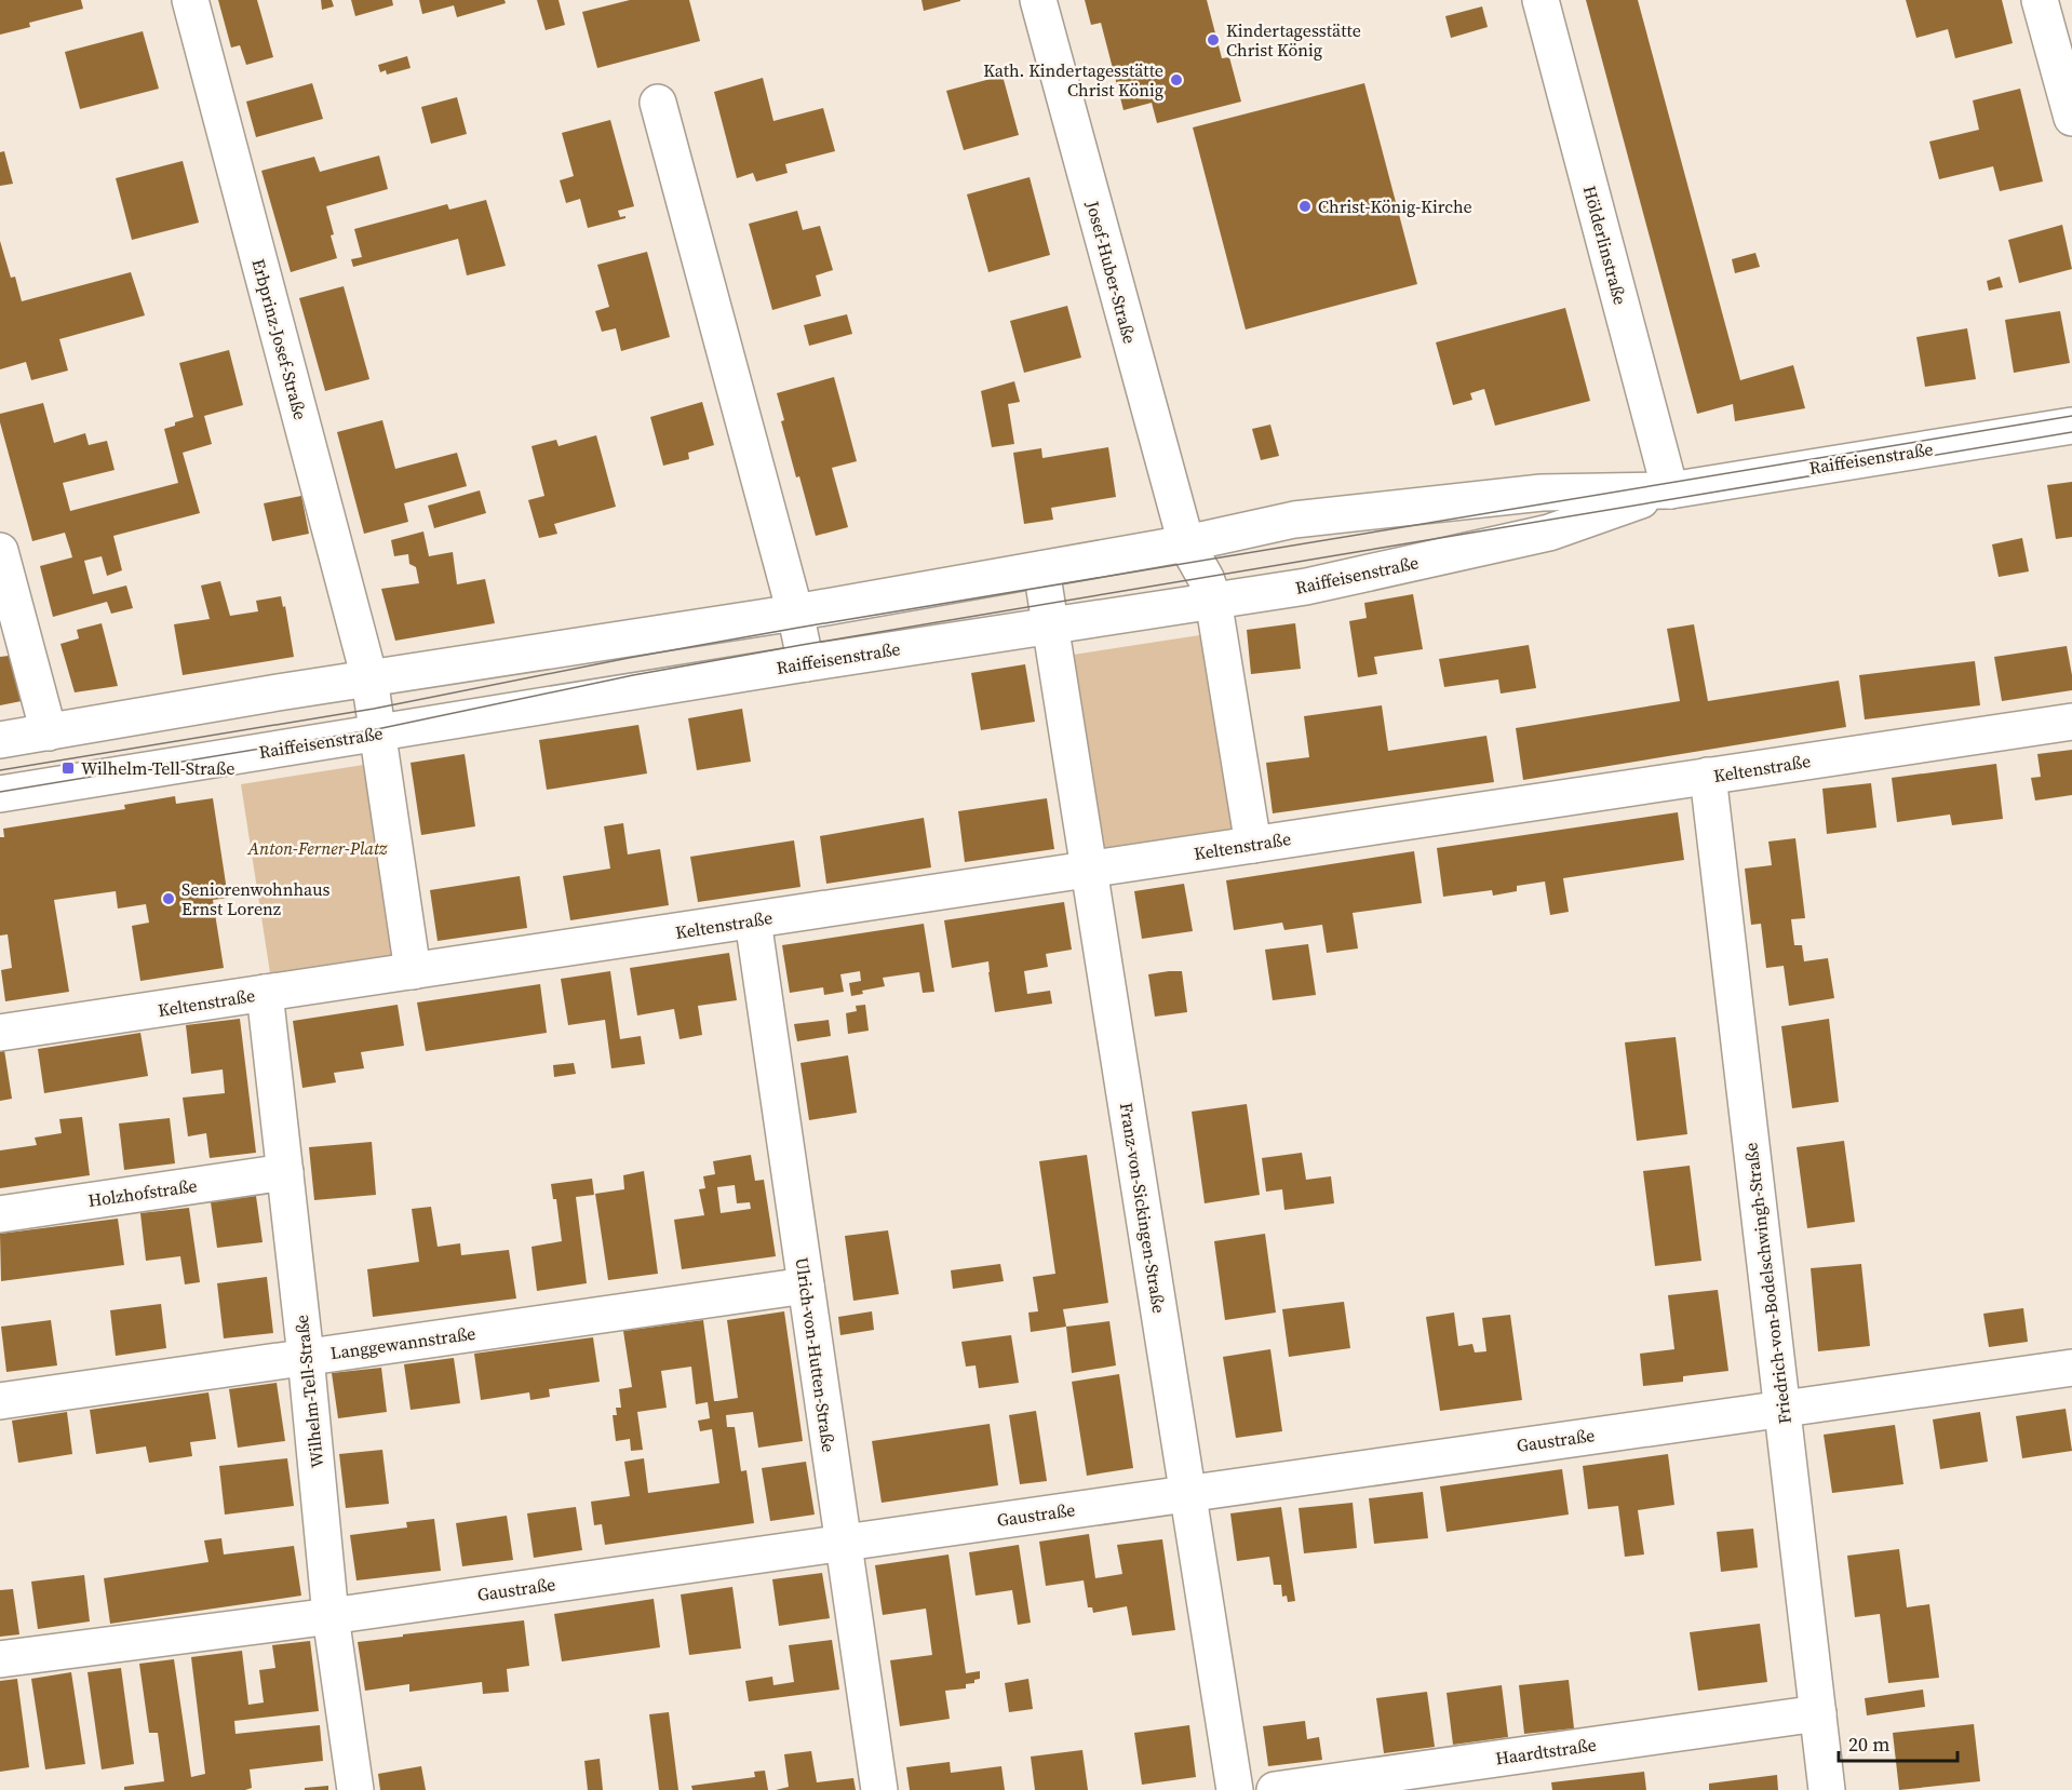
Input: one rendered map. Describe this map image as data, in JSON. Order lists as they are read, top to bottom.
{
  "streets": {
    "street": [
      "Hölderlinstraße",
      "Josef-Huber-Straße",
      "Erbprinz-Josef-Straße",
      "Raiffeisenstraße",
      "Keltenstraße",
      "Holzhofstraße",
      "Franz-von-Sickingen-Straße",
      "Friedrich-von-Bodelschwingh-Straße",
      "Langgewannstraße",
      "Ulrich-von-Hutten-Straße",
      "Wilhelm-Tell-Straße",
      "Gaustraße",
      "Haardtstraße"
    ]
  },
  "crossings": [
    ["Hölderlinstraße", "Raiffeisenstraße"],
    ["Josef-Huber-Straße", "Raiffeisenstraße"],
    ["Josef-Huber-Straße", "Keltenstraße"],
    ["Erbprinz-Josef-Straße", "Raiffeisenstraße"],
    ["Raiffeisenstraße", "Franz-von-Sickingen-Straße"],
    ["Keltenstraße", "Franz-von-Sickingen-Straße"],
    ["Keltenstraße", "Friedrich-von-Bodelschwingh-Straße"],
    ["Keltenstraße", "Ulrich-von-Hutten-Straße"],
    ["Keltenstraße", "Wilhelm-Tell-Straße"],
    ["Holzhofstraße", "Wilhelm-Tell-Straße"],
    ["Franz-von-Sickingen-Straße", "Gaustraße"],
    ["Friedrich-von-Bodelschwingh-Straße", "Gaustraße"],
    ["Friedrich-von-Bodelschwingh-Straße", "Haardtstraße"],
    ["Langgewannstraße", "Ulrich-von-Hutten-Straße"],
    ["Langgewannstraße", "Wilhelm-Tell-Straße"],
    ["Ulrich-von-Hutten-Straße", "Gaustraße"],
    ["Wilhelm-Tell-Straße", "Gaustraße"]
  ],
  "parks": ["Anton-Ferner-Platz"],
  "places": {
    "other": [
      "Kindertagesstätte Christ König",
      "Kath. Kindertagesstätte Christ König",
      "Christ-König-Kirche",
      "Seniorenwohnhaus Ernst Lorenz"
    ],
    "transit": ["Wilhelm-Tell-Straße"]
  },
  "scale_bar": "20 m"
}
